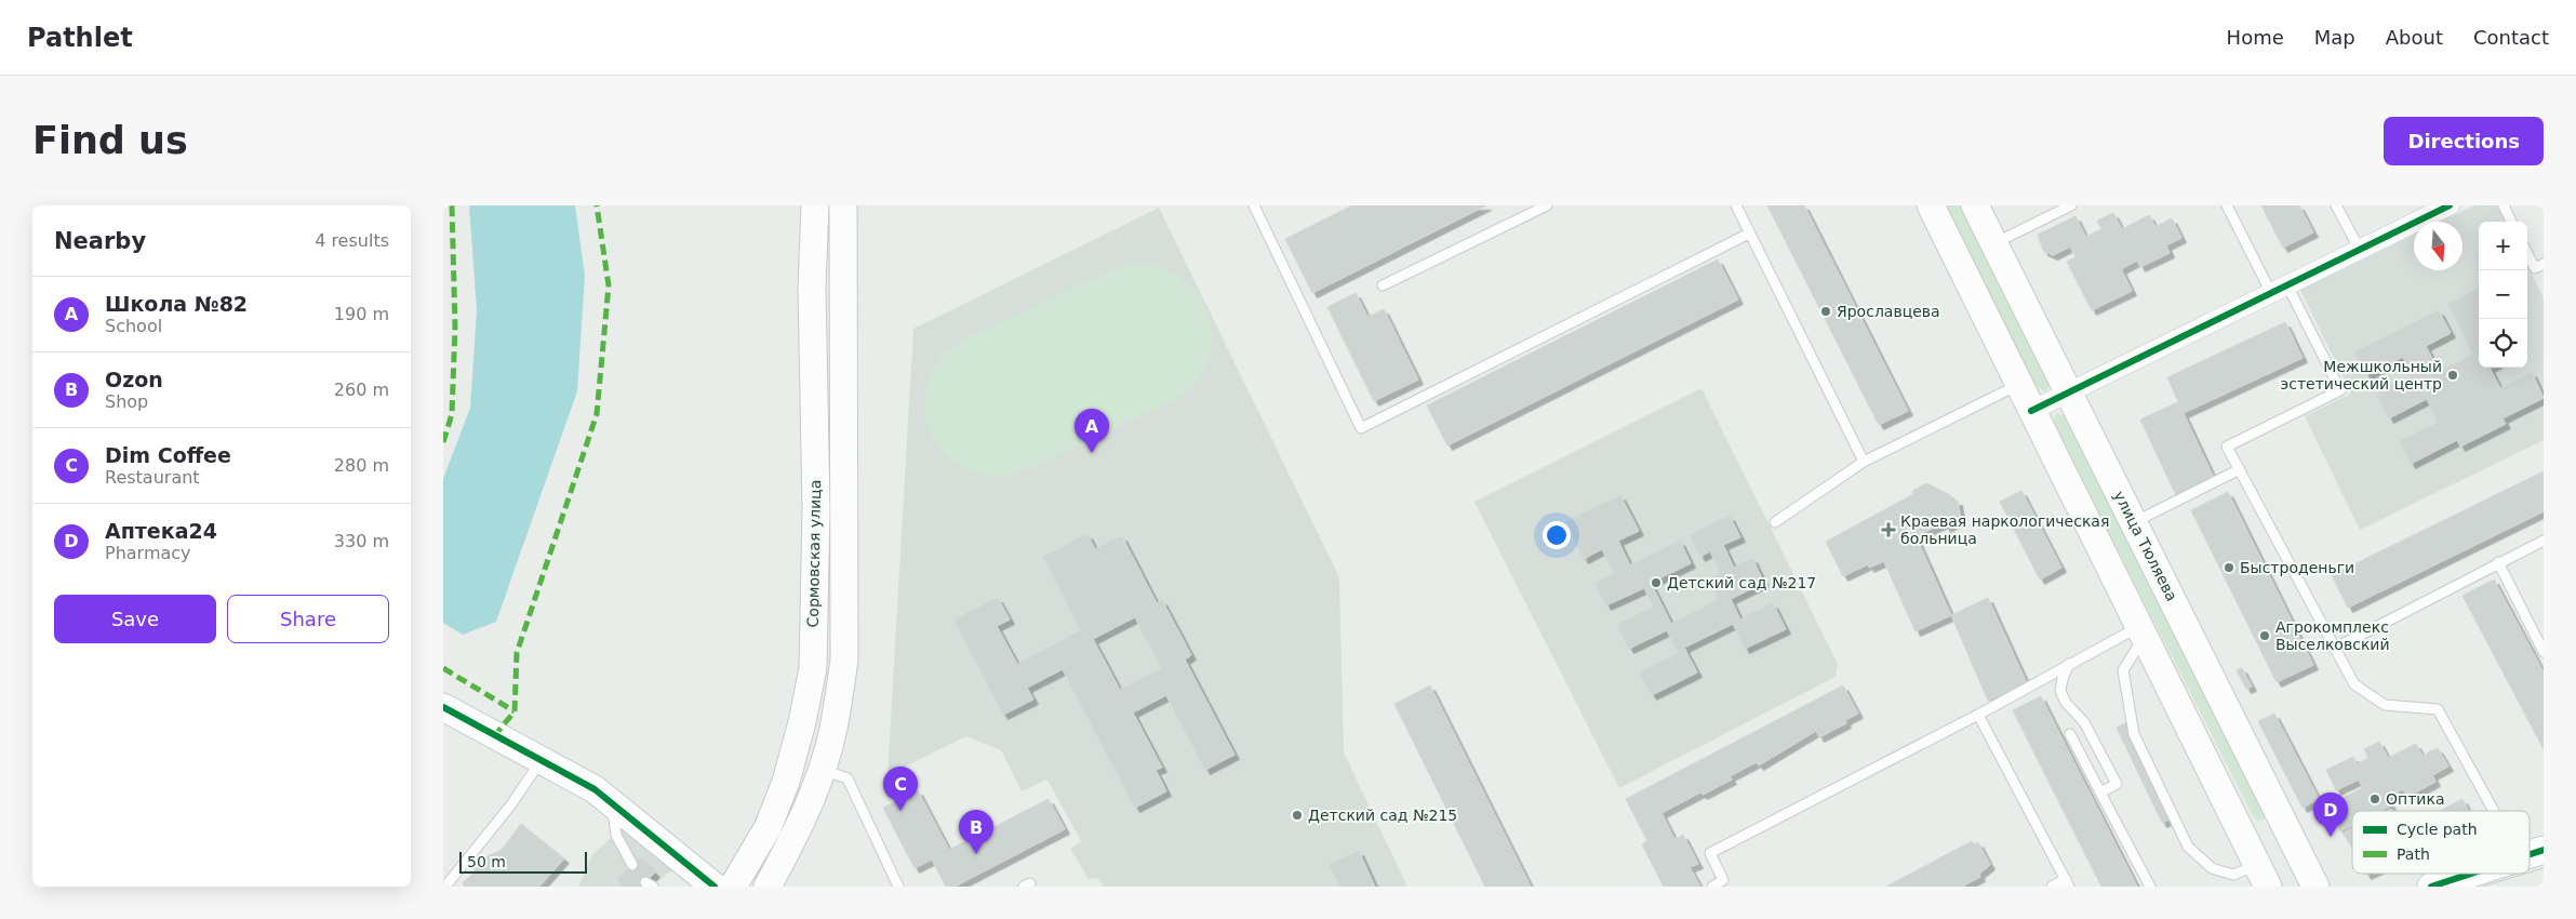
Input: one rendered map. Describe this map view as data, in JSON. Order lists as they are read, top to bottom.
{
  "streets": {
    "main road": ["улица Тюляева", "Сормовская улица"]
  },
  "places": {
    "other": [
      "Ярославцева",
      "Межшкольный эстетический центр",
      "Быстроденьги",
      "Детский сад №217",
      "Агрокомплекс Выселковский",
      "Оптика",
      "Детский сад №215"
    ],
    "health": ["Краевая наркологическая больница"]
  },
  "legend": ["Cycle path", "Path"],
  "scale_bar": "50 m",
  "north": "bottom",
  "page": {
    "header": "Pathlet",
    "nav": [
      "Home",
      "Map",
      "About",
      "Contact"
    ],
    "buttons": [
      "Directions",
      ["Save", "Share"]
    ],
    "title": "Find us",
    "heading": ["Nearby", "4 results"],
    "map_buttons": ["+", "−"],
    "list": [
      {
        "mark": "A",
        "name": "Школа №82",
        "note": "School",
        "value": "190 m"
      },
      {
        "mark": "B",
        "name": "Ozon",
        "note": "Shop",
        "value": "260 m"
      },
      {
        "mark": "C",
        "name": "Dim Coffee",
        "note": "Restaurant",
        "value": "280 m"
      },
      {
        "mark": "D",
        "name": "Аптека24",
        "note": "Pharmacy",
        "value": "330 m"
      }
    ],
    "pins": [
      "A",
      "C",
      "D",
      "B"
    ],
    "scale": "50 m"
  }
}
